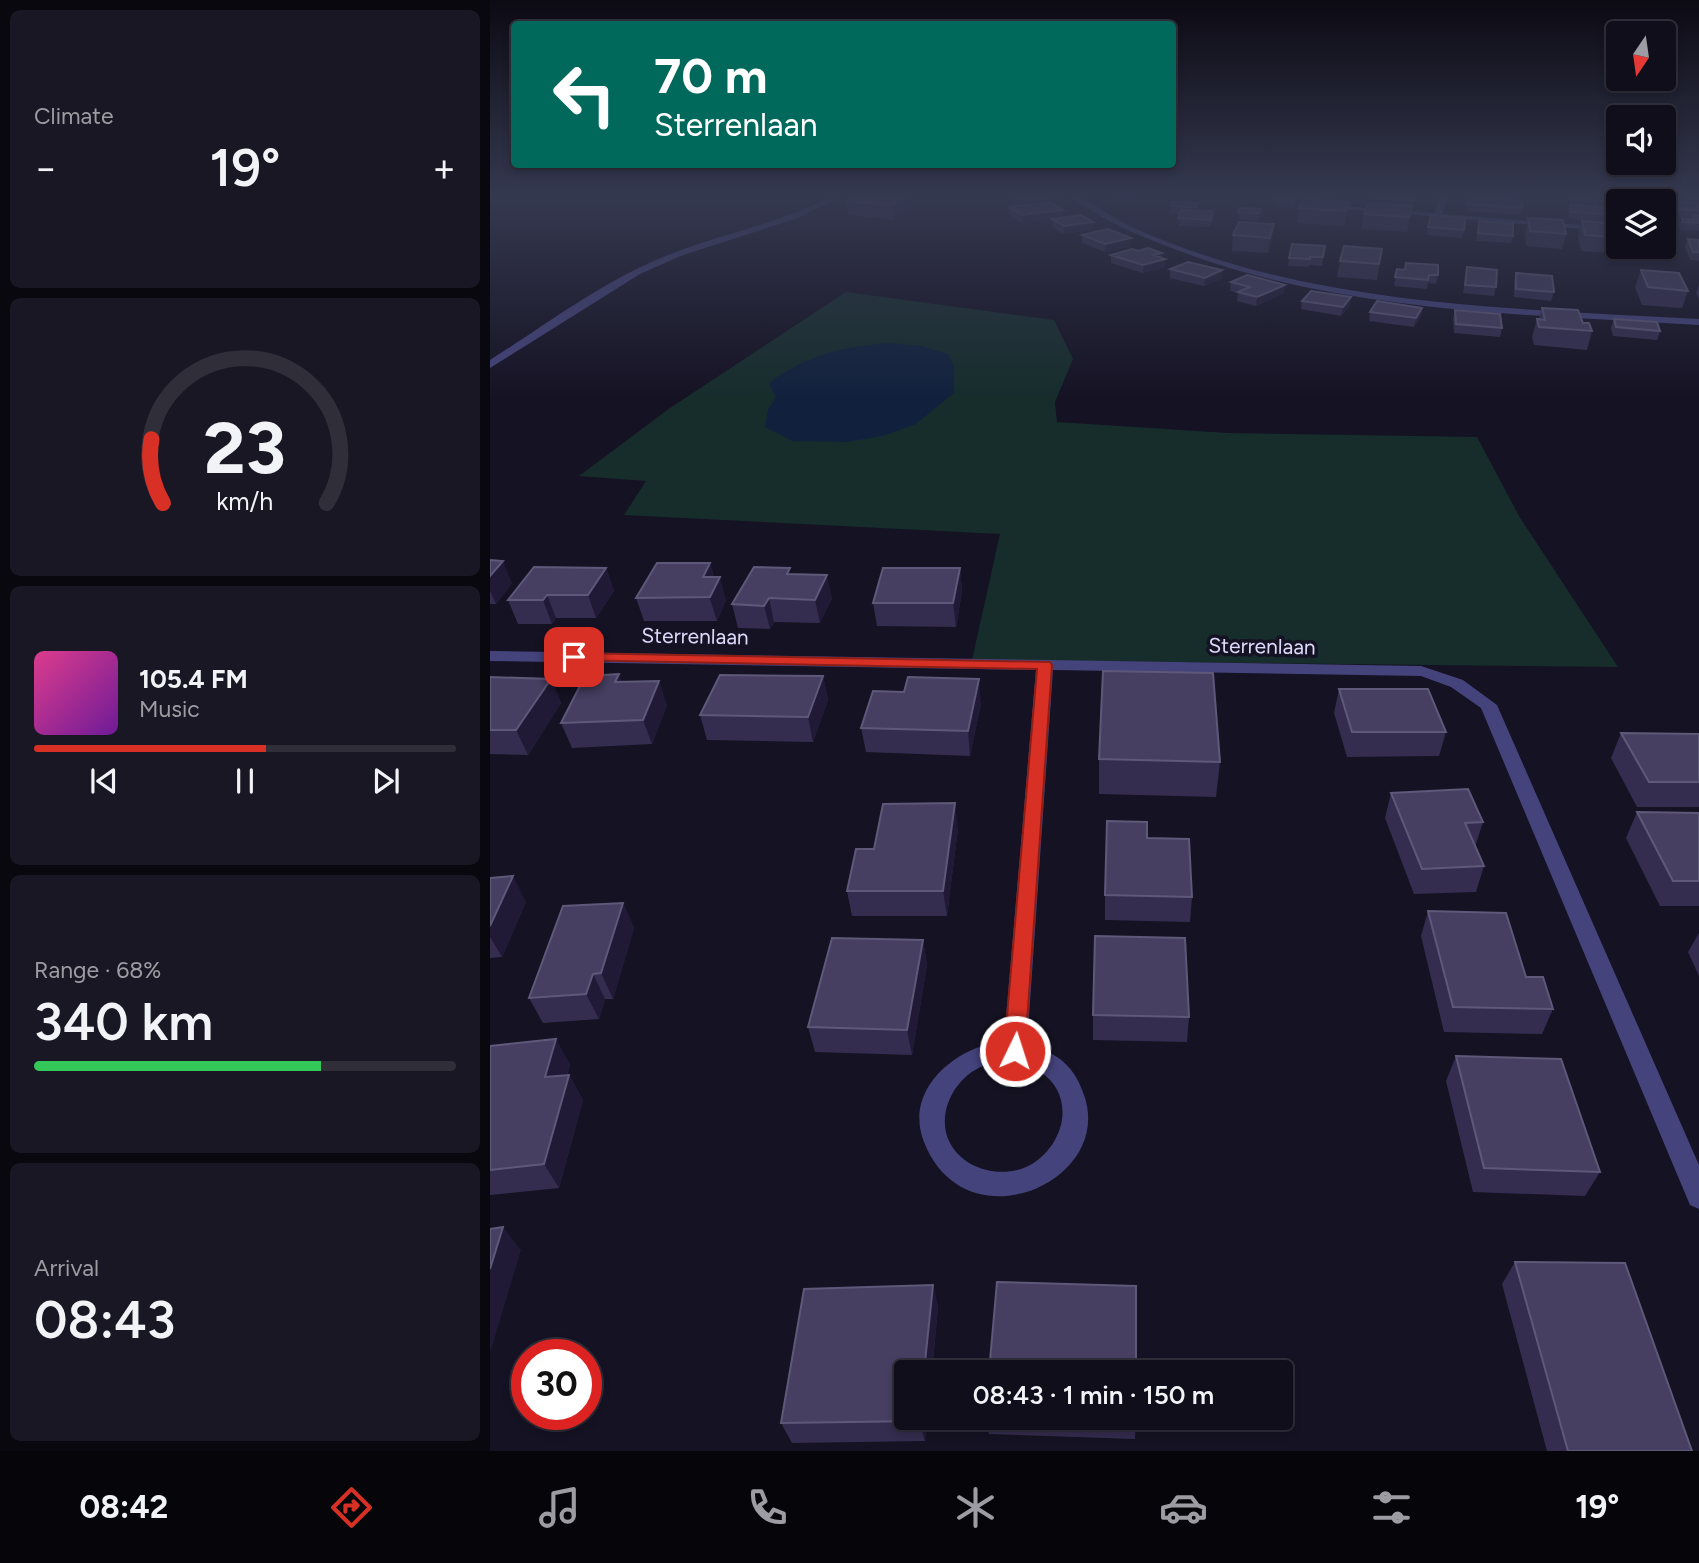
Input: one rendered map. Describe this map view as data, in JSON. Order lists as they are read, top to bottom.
{
  "streets": {
    "street": ["Sterrenlaan"]
  },
  "north": "bottom",
  "page": {
    "tile": [
      "Climate",
      ["Range · 68%", "340 km"],
      ["Arrival", "08:43"]
    ],
    "turn": ["70 m", "Sterrenlaan"],
    "heat": ["−", "19°", "+"],
    "song": ["105.4 FM", "Music"],
    "limit": "30",
    "trip": "08:43 · 1 min · 150 m",
    "tabs": ["08:42", "19°"],
    "gauge": ["23", "km/h"]
  }
}
